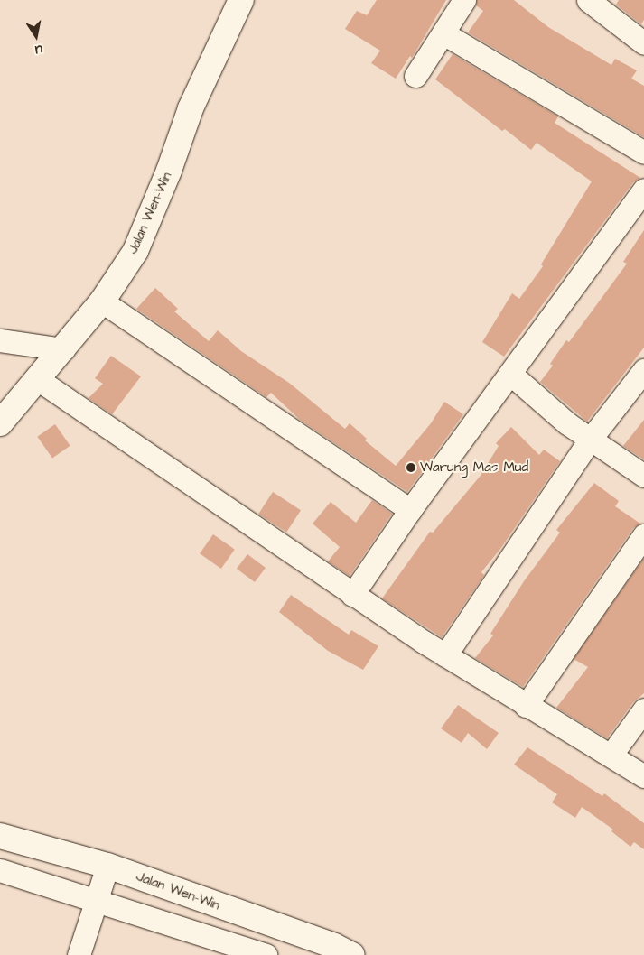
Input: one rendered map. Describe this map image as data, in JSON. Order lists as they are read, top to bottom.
{
  "streets": {
    "street": ["Jalan Wen-Win"]
  },
  "places": ["Warung Mas Mud"],
  "north": "bottom"
}
